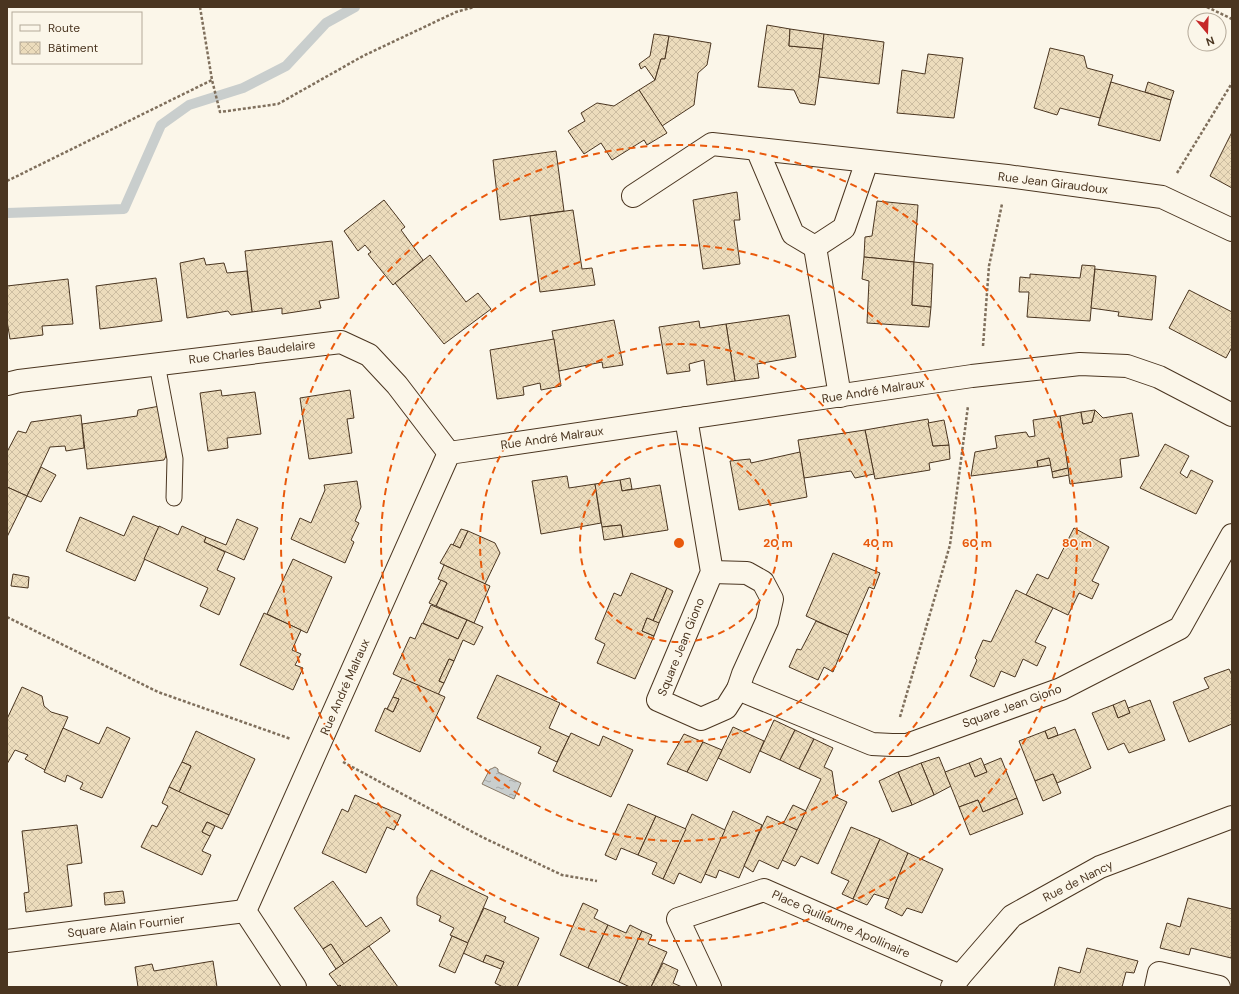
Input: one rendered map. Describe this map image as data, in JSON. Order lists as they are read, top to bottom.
{
  "streets": {
    "street": [
      "Rue Jean Giraudoux",
      "Rue Charles Baudelaire",
      "Rue André Malraux",
      "Square Jean Giono",
      "Rue de Nancy",
      "Place Guillaume Apollinaire",
      "Square Alain Fournier"
    ]
  },
  "crossings": [
    ["Rue Charles Baudelaire", "Rue André Malraux"],
    ["Rue André Malraux", "Square Alain Fournier"],
    ["Rue de Nancy", "Place Guillaume Apollinaire"]
  ],
  "legend": ["Route", "Bâtiment"],
  "north": "bottom",
  "rings": [
    "20 m",
    "40 m",
    "60 m",
    "80 m"
  ]
}
